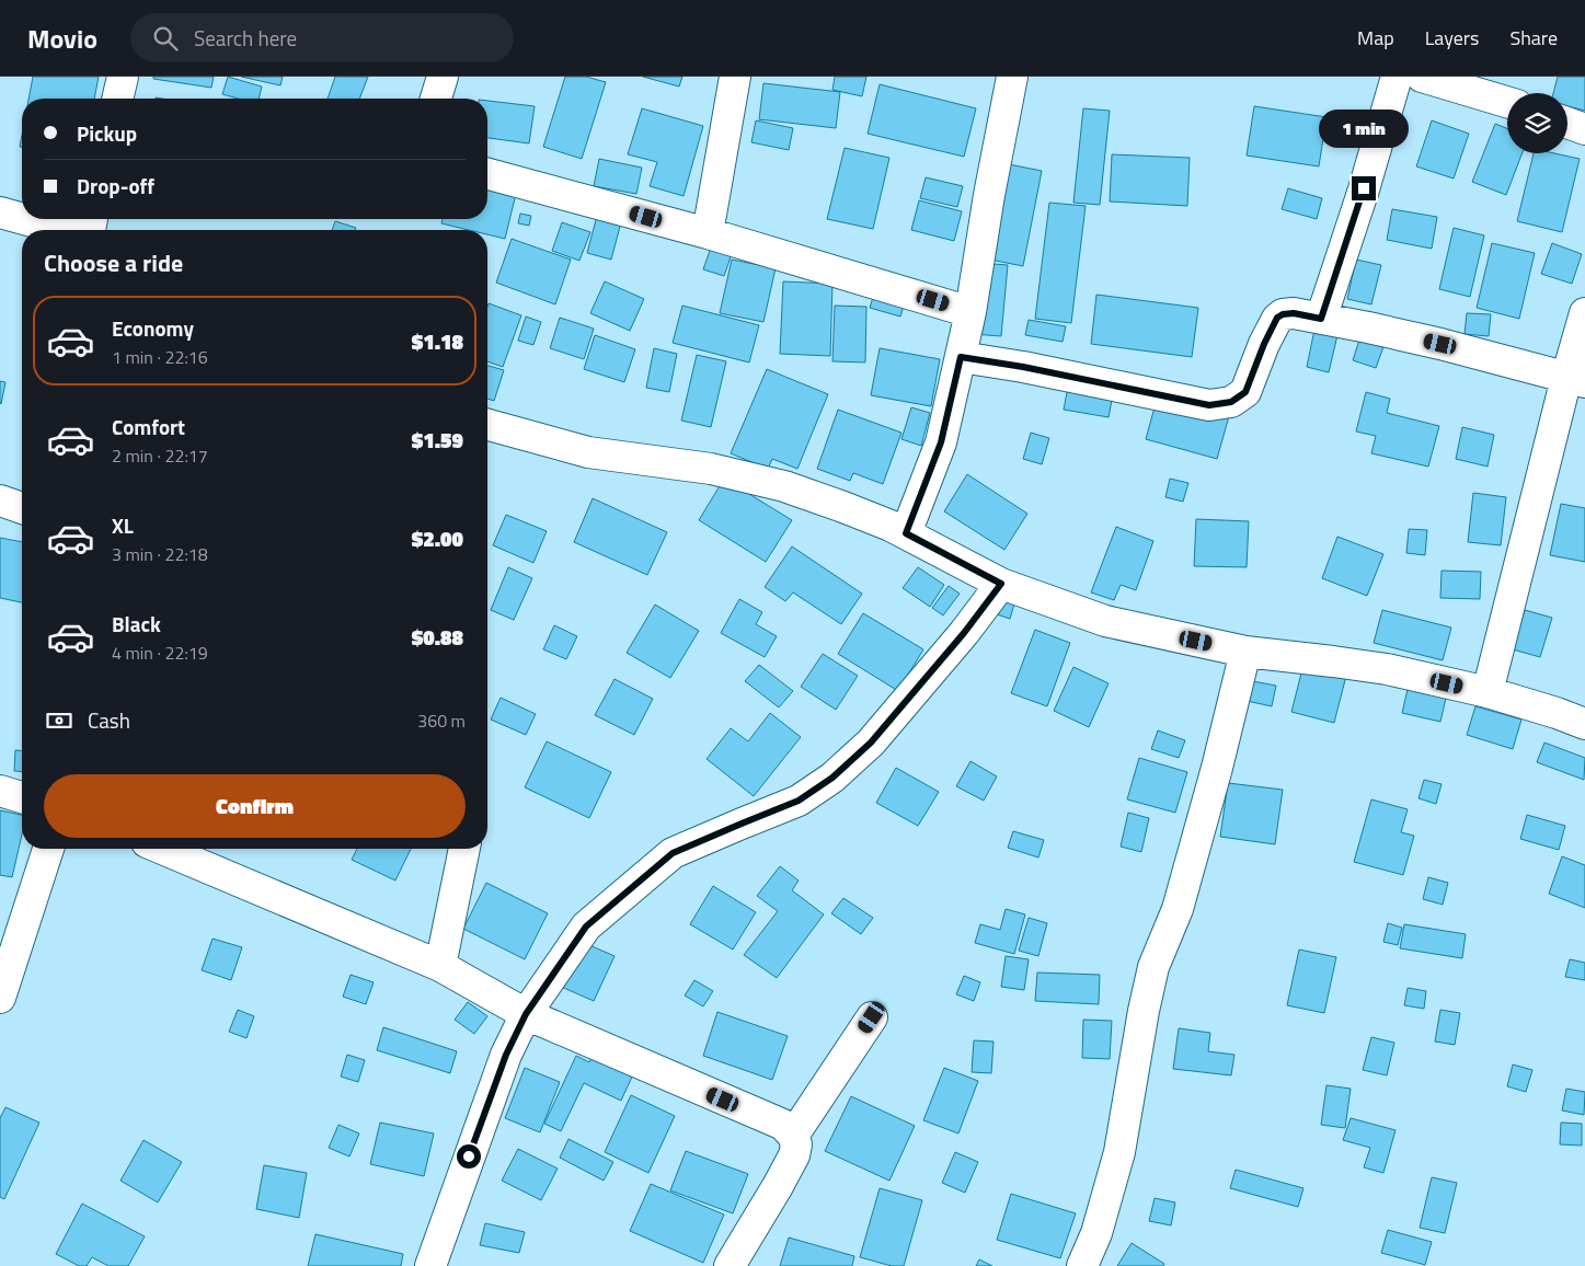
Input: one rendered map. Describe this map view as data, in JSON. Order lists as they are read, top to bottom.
{
  "page": {
    "header": "Movio",
    "search": "Search here",
    "nav": ["Map", "Layers", "Share"],
    "banner": ["Pickup", "Drop-off"],
    "bubble": "1 min",
    "heading": "Choose a ride",
    "list": [
      {
        "name": "Economy",
        "note": "1 min · 22:16",
        "value": "$1.18"
      },
      {
        "name": "Comfort",
        "note": "2 min · 22:17",
        "value": "$1.59"
      },
      {
        "name": "XL",
        "note": "3 min · 22:18",
        "value": "$2.00"
      },
      {
        "name": "Black",
        "note": "4 min · 22:19",
        "value": "$0.88"
      }
    ],
    "pay": ["Cash", "360 m"],
    "buttons": "Confirm"
  }
}
